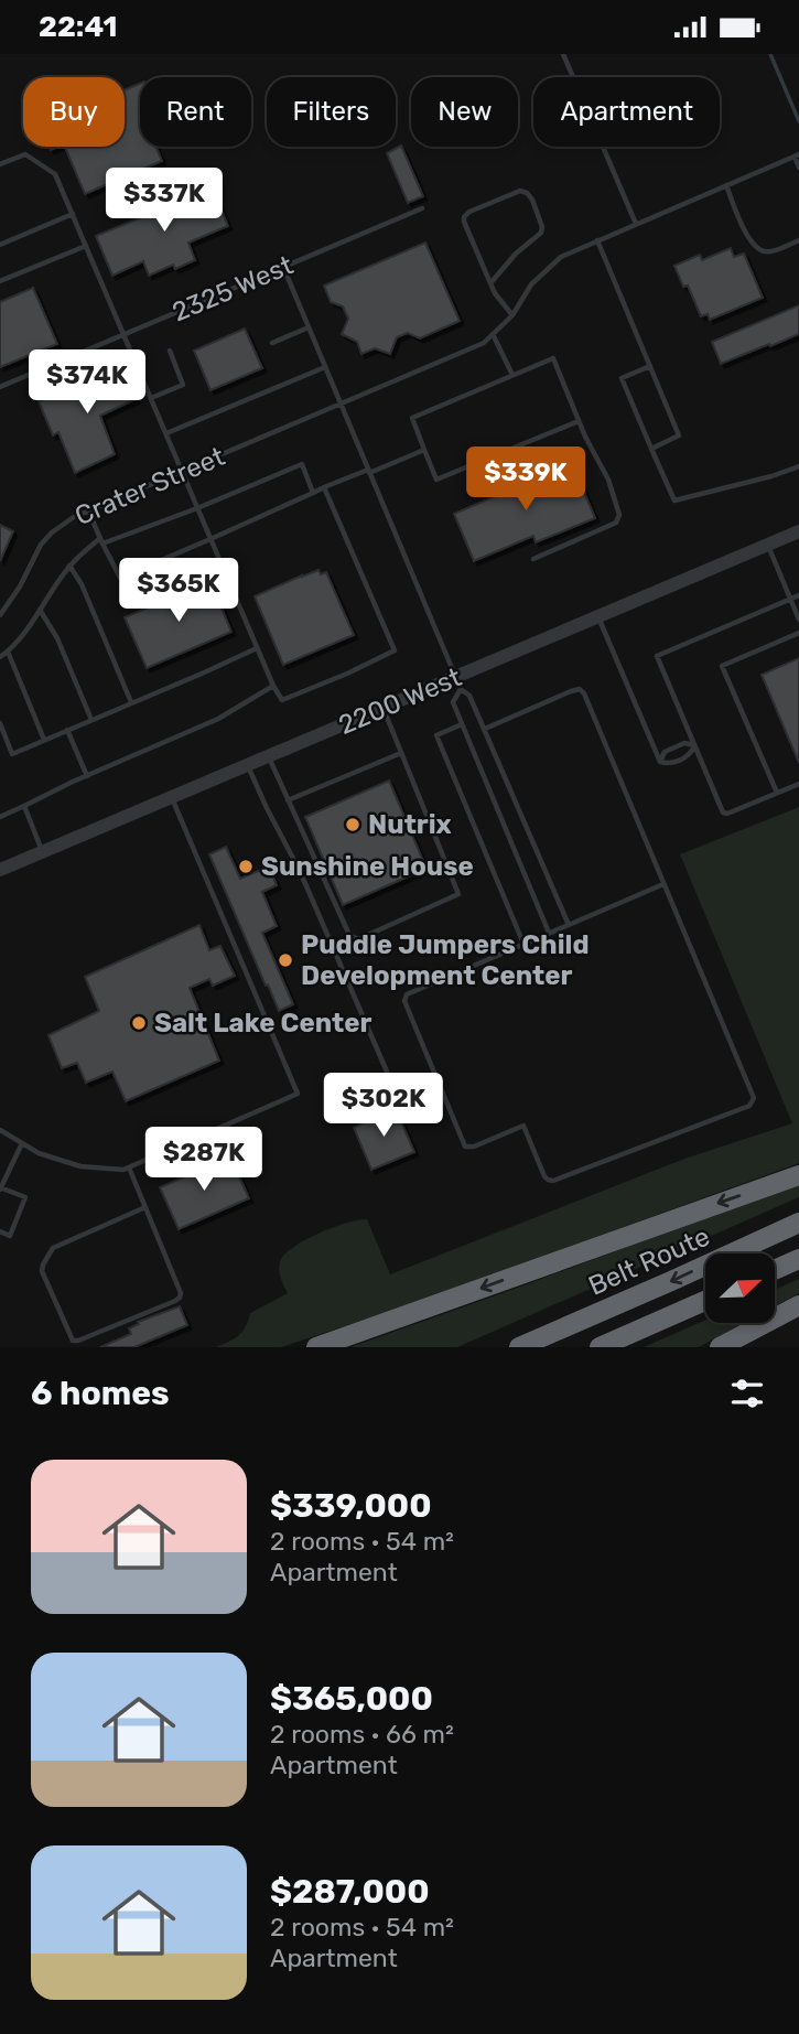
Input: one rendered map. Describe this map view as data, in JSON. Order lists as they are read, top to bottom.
{
  "streets": {
    "highway": ["Belt Route"],
    "street": ["2200 West"],
    "lane": ["2325 West", "Crater Street"]
  },
  "places": [
    "Nutrix",
    "Sunshine House",
    "Puddle Jumpers Child Development Center",
    "Salt Lake Center"
  ],
  "north": "top right",
  "page": {
    "status": "22:41",
    "chip": [
      "Buy",
      "Rent",
      "Filters",
      "New",
      "Apartment"
    ],
    "price": [
      "$337K",
      "$374K",
      "$339K",
      "$365K",
      "$302K",
      "$287K"
    ],
    "heading": "6 homes",
    "list": [
      {
        "name": "$339,000",
        "note": "2 rooms · 54 m² · Apartment"
      },
      {
        "name": "$365,000",
        "note": "2 rooms · 66 m² · Apartment"
      },
      {
        "name": "$287,000",
        "note": "2 rooms · 54 m² · Apartment"
      }
    ]
  }
}
